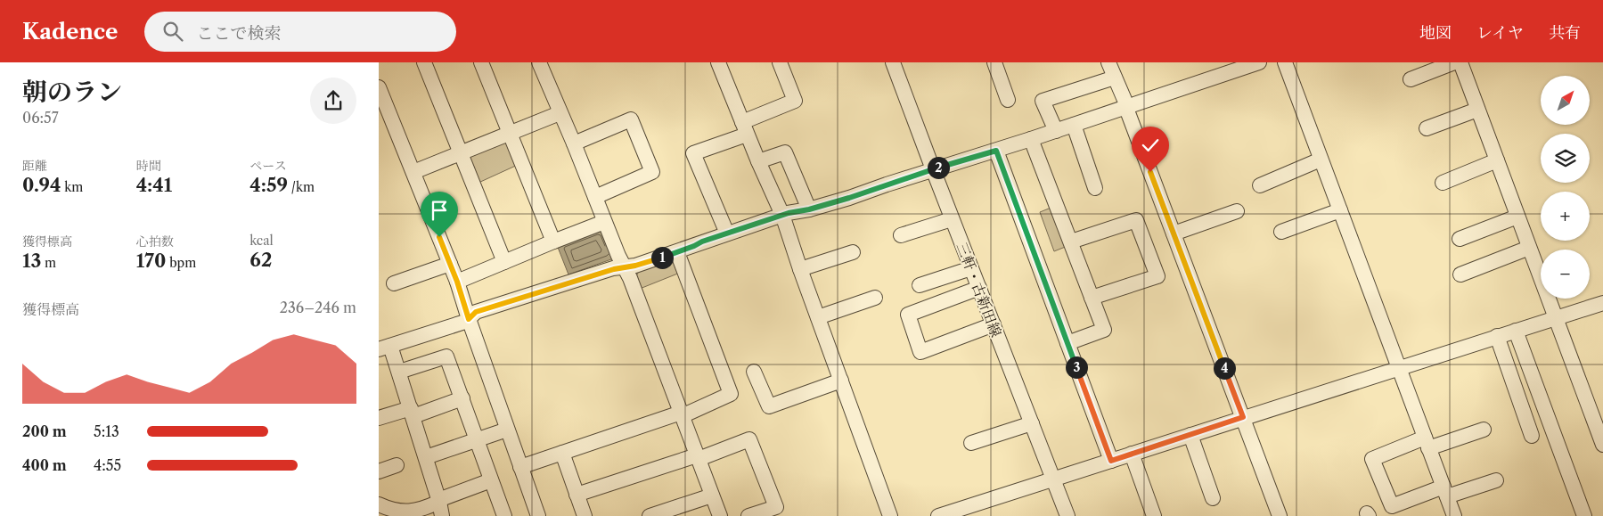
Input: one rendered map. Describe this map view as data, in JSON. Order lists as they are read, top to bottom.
{
  "streets": {
    "street": ["三軒・古新田線"]
  },
  "north": "top right",
  "page": {
    "header": "Kadence",
    "search": "ここで検索",
    "nav": ["地図", "レイヤ", "共有"],
    "heading": ["朝のラン", "06:57"],
    "map_buttons": ["+", "−"],
    "stats": [
      ["距離", "0.94 km"],
      ["時間", "4:41"],
      ["ペース", "4:59 /km"],
      ["獲得標高", "13 m"],
      ["心拍数", "170 bpm"],
      ["kcal", "62"]
    ],
    "pins": [
      "2",
      "1",
      "3",
      "4"
    ],
    "chart": ["獲得標高", "236–246 m"],
    "list": [
      {
        "name": "200 m",
        "note": "5:13"
      },
      {
        "name": "400 m",
        "note": "4:55"
      }
    ]
  }
}
